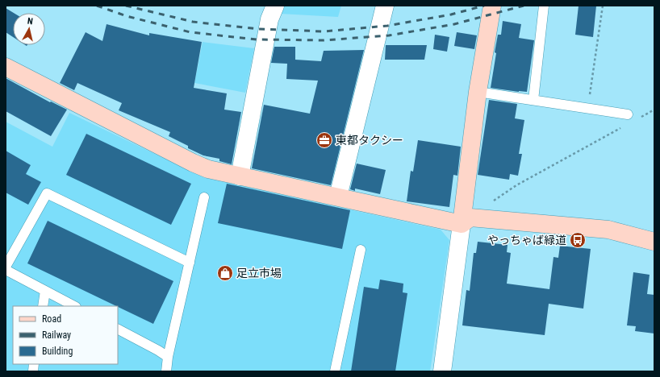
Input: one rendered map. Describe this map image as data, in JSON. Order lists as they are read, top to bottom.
{
  "places": {
    "office": ["東都タクシー"],
    "bus stop": ["やっちゃば緑道"],
    "shop": ["足立市場"]
  },
  "legend": ["Road", "Railway", "Building"],
  "north": "top"
}
